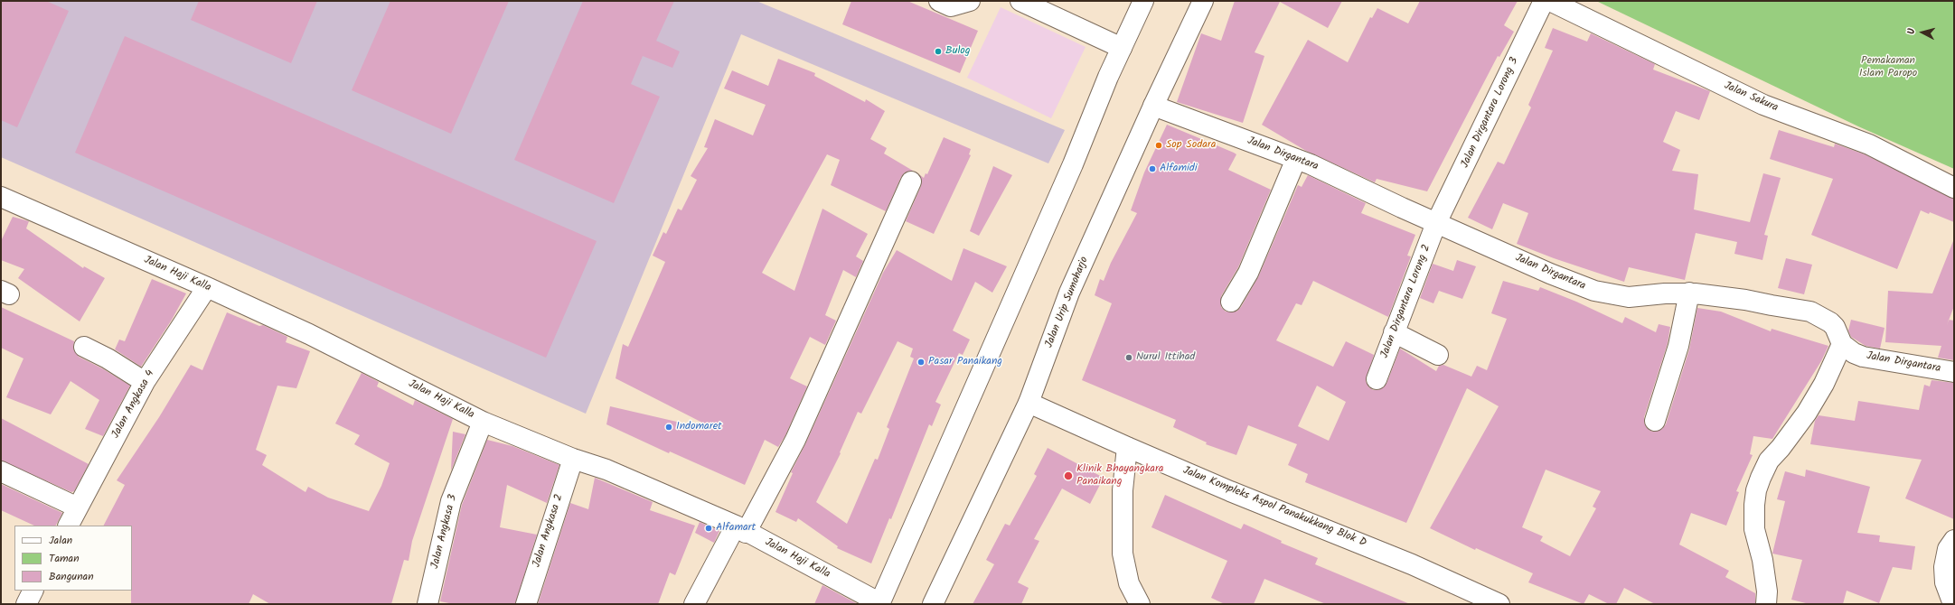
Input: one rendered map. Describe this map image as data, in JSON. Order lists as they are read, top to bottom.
{
  "streets": {
    "main road": [
      "Jalan Sakura",
      "Jalan Dirgantara Lorong 3",
      "Jalan Dirgantara",
      "Jalan Haji Kalla",
      "Jalan Dirgantara Lorong 2",
      "Jalan Urip Sumoharjo",
      "Jalan Angkasa 4",
      "Jalan Kompleks Aspol Panakukkang Blok D",
      "Jalan Angkasa 2",
      "Jalan Angkasa 3"
    ]
  },
  "crossings": [
    ["Jalan Dirgantara Lorong 3", "Jalan Dirgantara"],
    ["Jalan Dirgantara Lorong 3", "Jalan Dirgantara Lorong 2"],
    ["Jalan Dirgantara", "Jalan Dirgantara Lorong 2"],
    ["Jalan Dirgantara", "Jalan Urip Sumoharjo"],
    ["Jalan Haji Kalla", "Jalan Angkasa 4"],
    ["Jalan Haji Kalla", "Jalan Angkasa 2"],
    ["Jalan Haji Kalla", "Jalan Angkasa 3"],
    ["Jalan Urip Sumoharjo", "Jalan Kompleks Aspol Panakukkang Blok D"]
  ],
  "parks": ["Pemakaman Islam Paropo"],
  "places": [
    "Bulog",
    "Sop Sodara",
    "Alfamidi",
    "Nurul Ittihad",
    "Pasar Panaikang",
    "Indomaret",
    "Klinik Bhayangkara Panaikang",
    "Alfamart"
  ],
  "legend": ["Jalan", "Taman", "Bangunan"],
  "north": "left"
}
